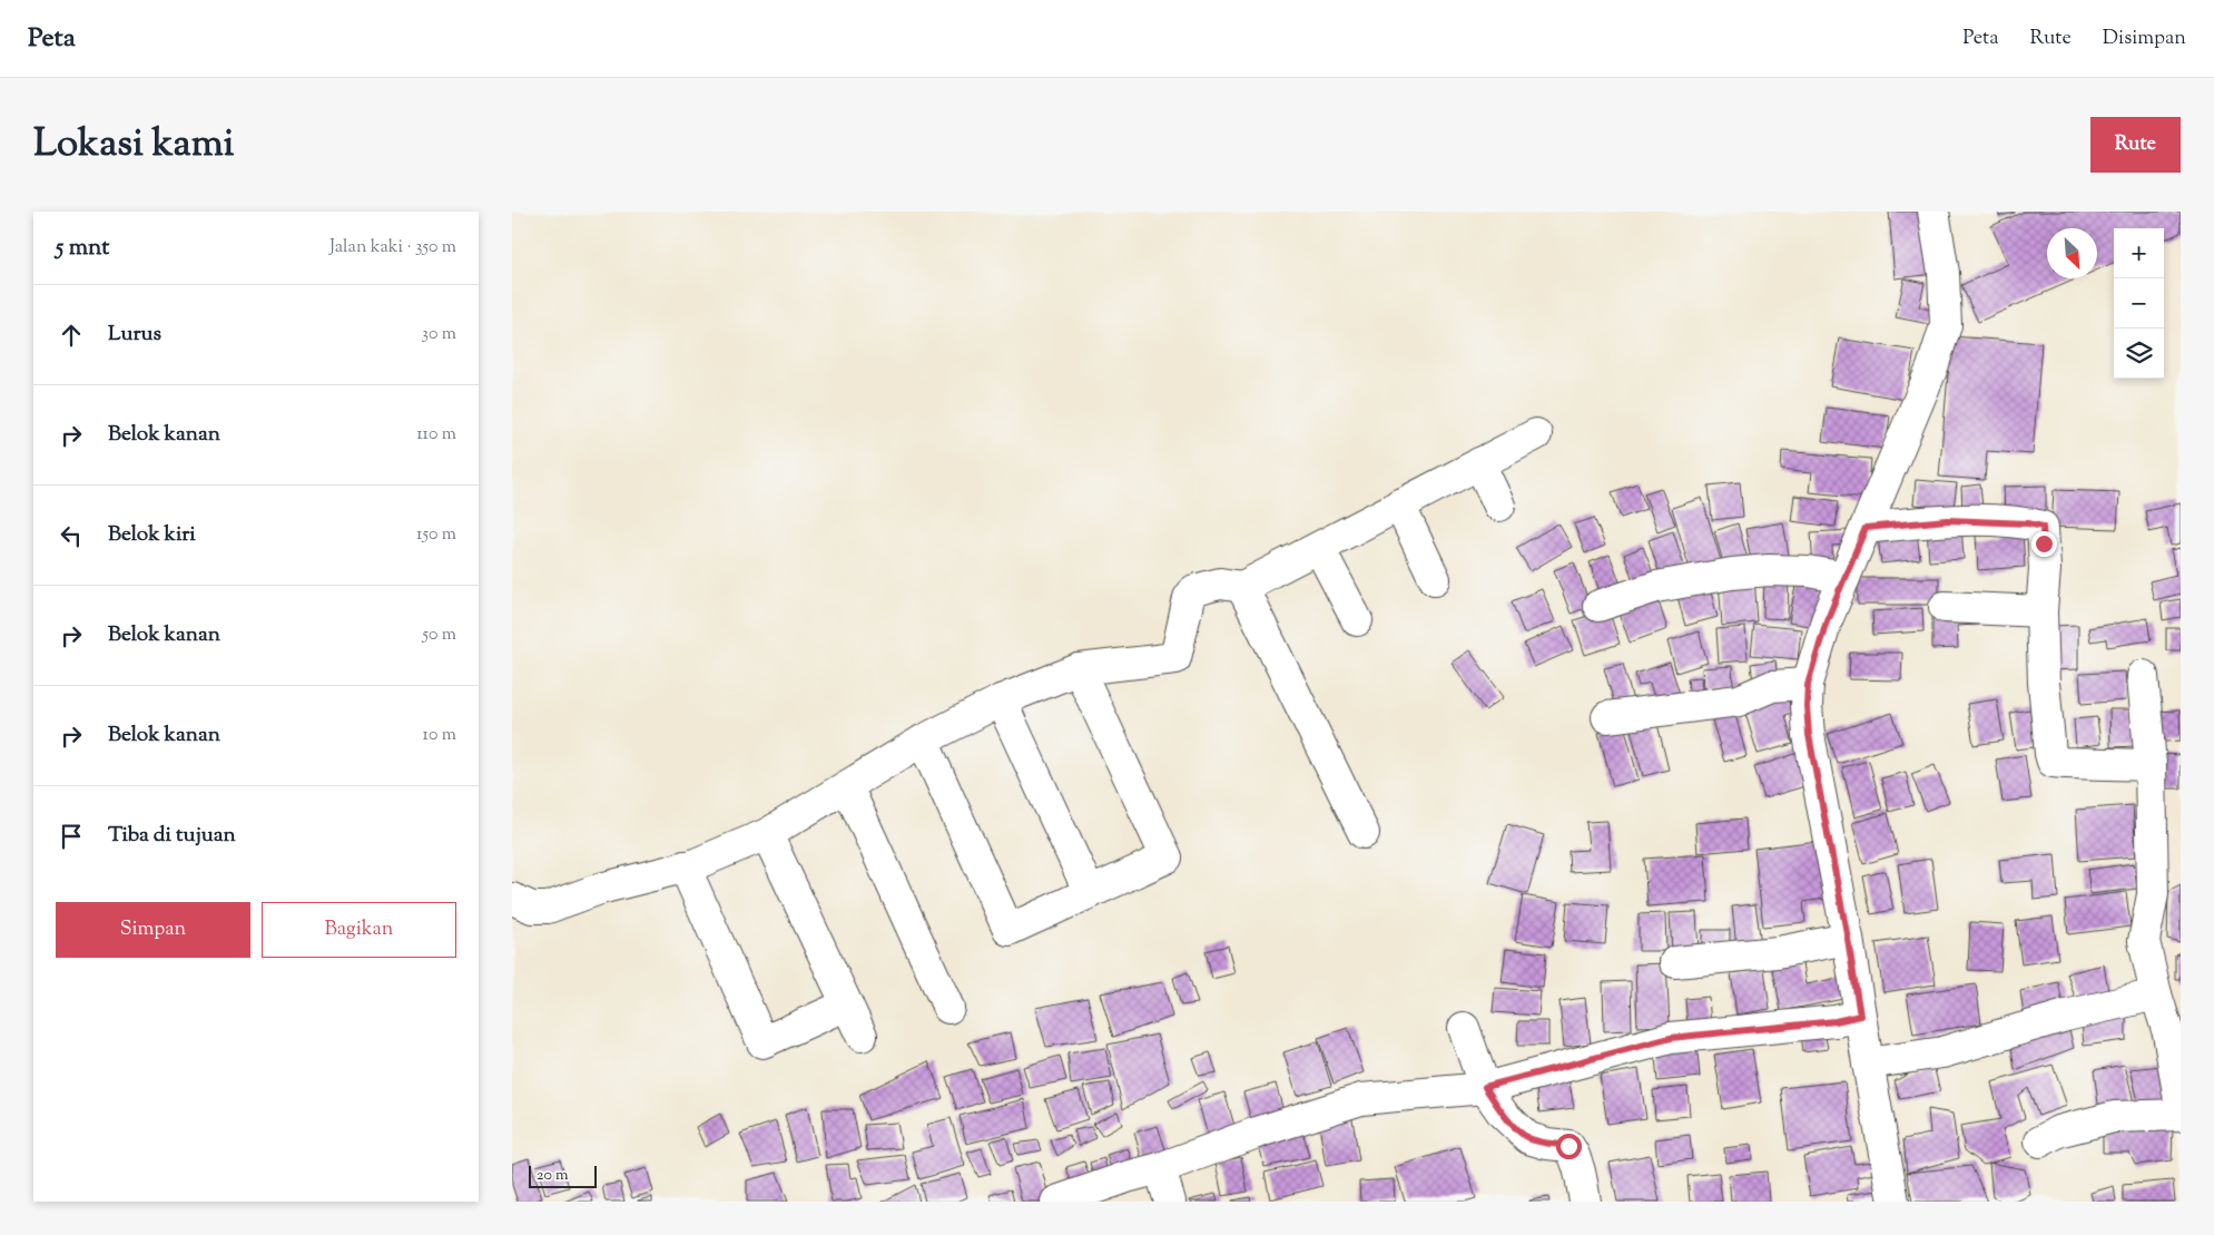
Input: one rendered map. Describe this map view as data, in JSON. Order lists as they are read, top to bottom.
{
  "scale_bar": "20 m",
  "north": "bottom right",
  "page": {
    "header": "Peta",
    "nav": ["Peta", "Rute", "Disimpan"],
    "title": "Lokasi kami",
    "buttons": [
      "Rute",
      ["Simpan", "Bagikan"]
    ],
    "heading": ["5 mnt", "Jalan kaki · 350 m"],
    "map_buttons": ["+", "−"],
    "list": [
      ["Lurus", "30 m"],
      ["Belok kanan", "110 m"],
      ["Belok kiri", "150 m"],
      ["Belok kanan", "50 m"],
      ["Belok kanan", "10 m"],
      "Tiba di tujuan"
    ],
    "scale": "20 m"
  }
}
